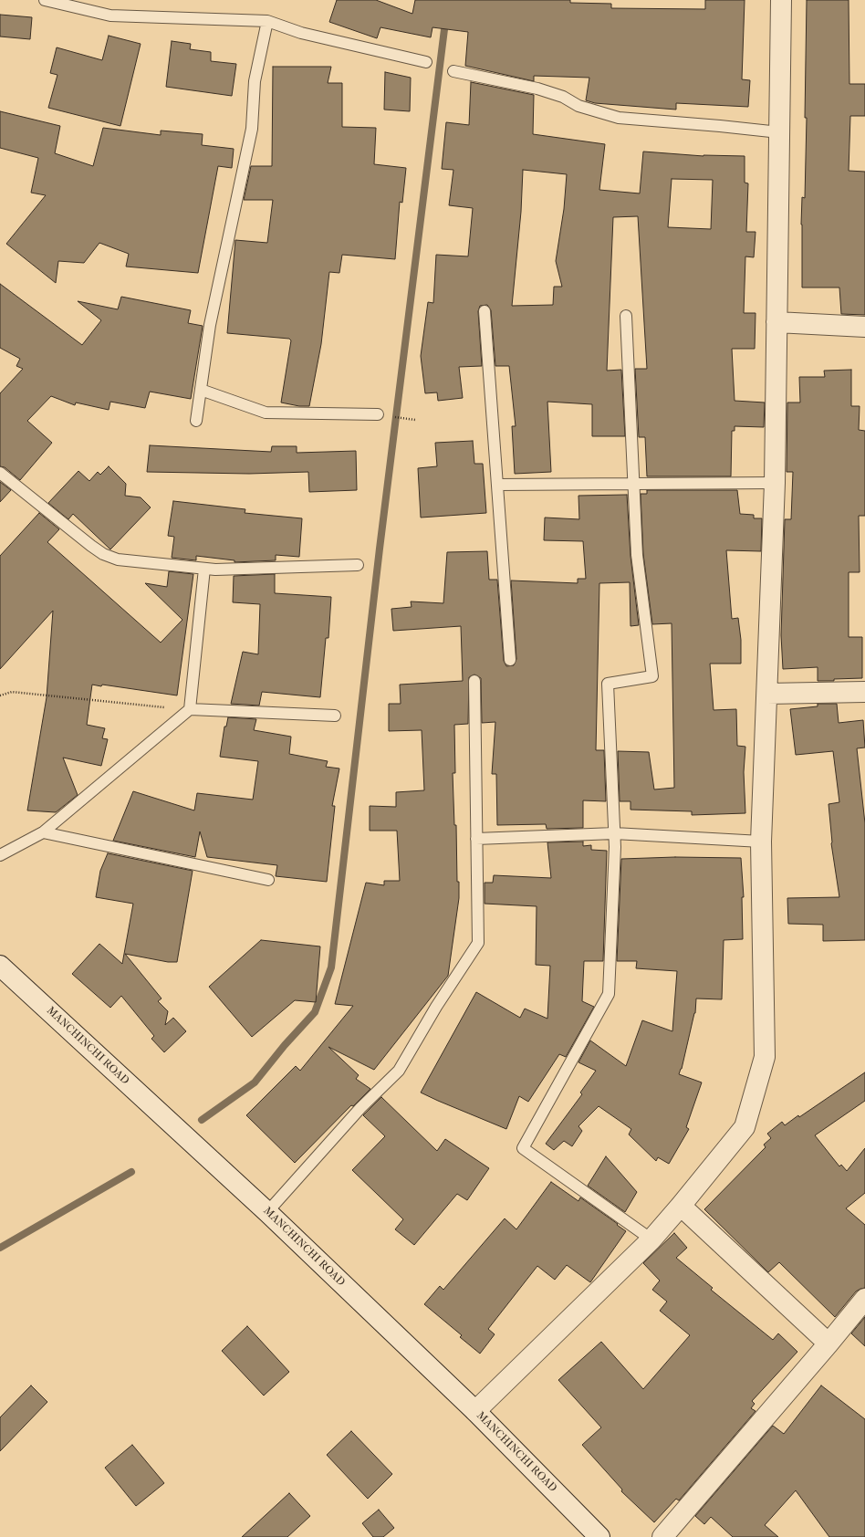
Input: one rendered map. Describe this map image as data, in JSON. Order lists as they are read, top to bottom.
{
  "streets": {
    "street": ["MANCHINCHI ROAD"]
  }
}
